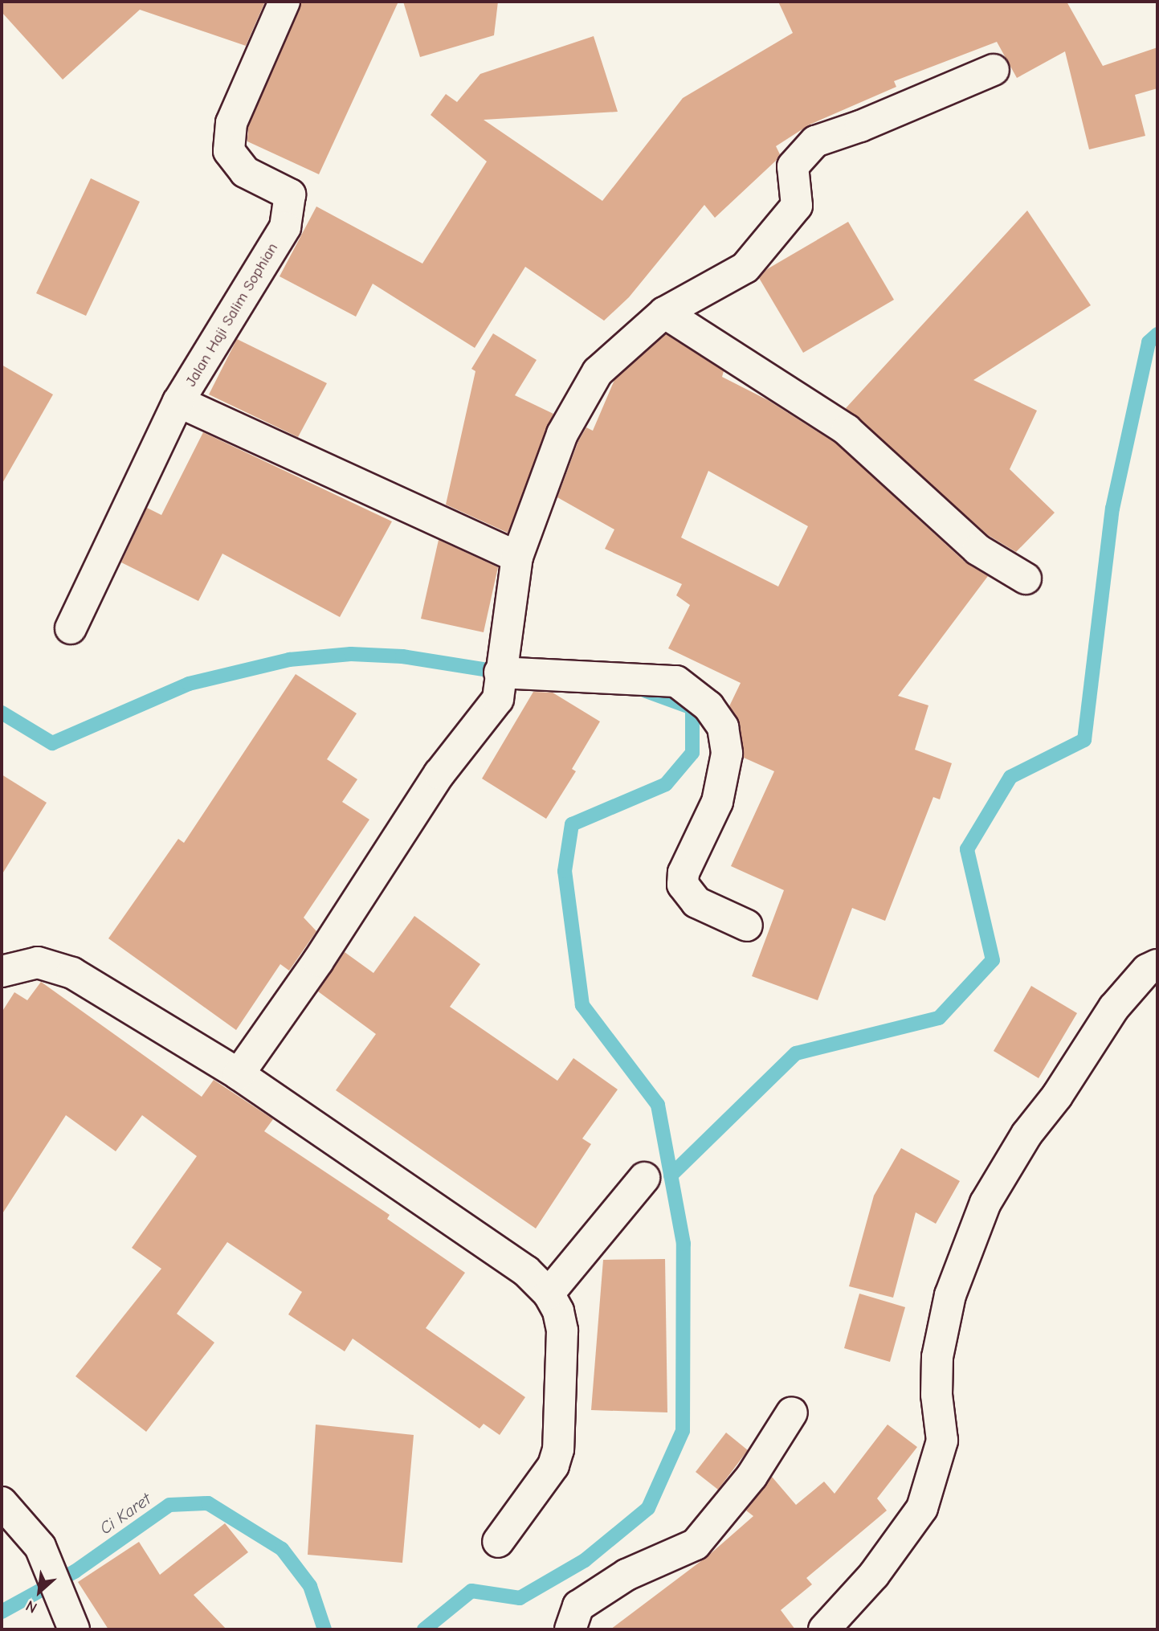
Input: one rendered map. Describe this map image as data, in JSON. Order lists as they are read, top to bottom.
{
  "streets": {
    "street": ["Jalan Haji Salim Sophian"]
  },
  "water": ["Ci Karet"],
  "north": "bottom left"
}
